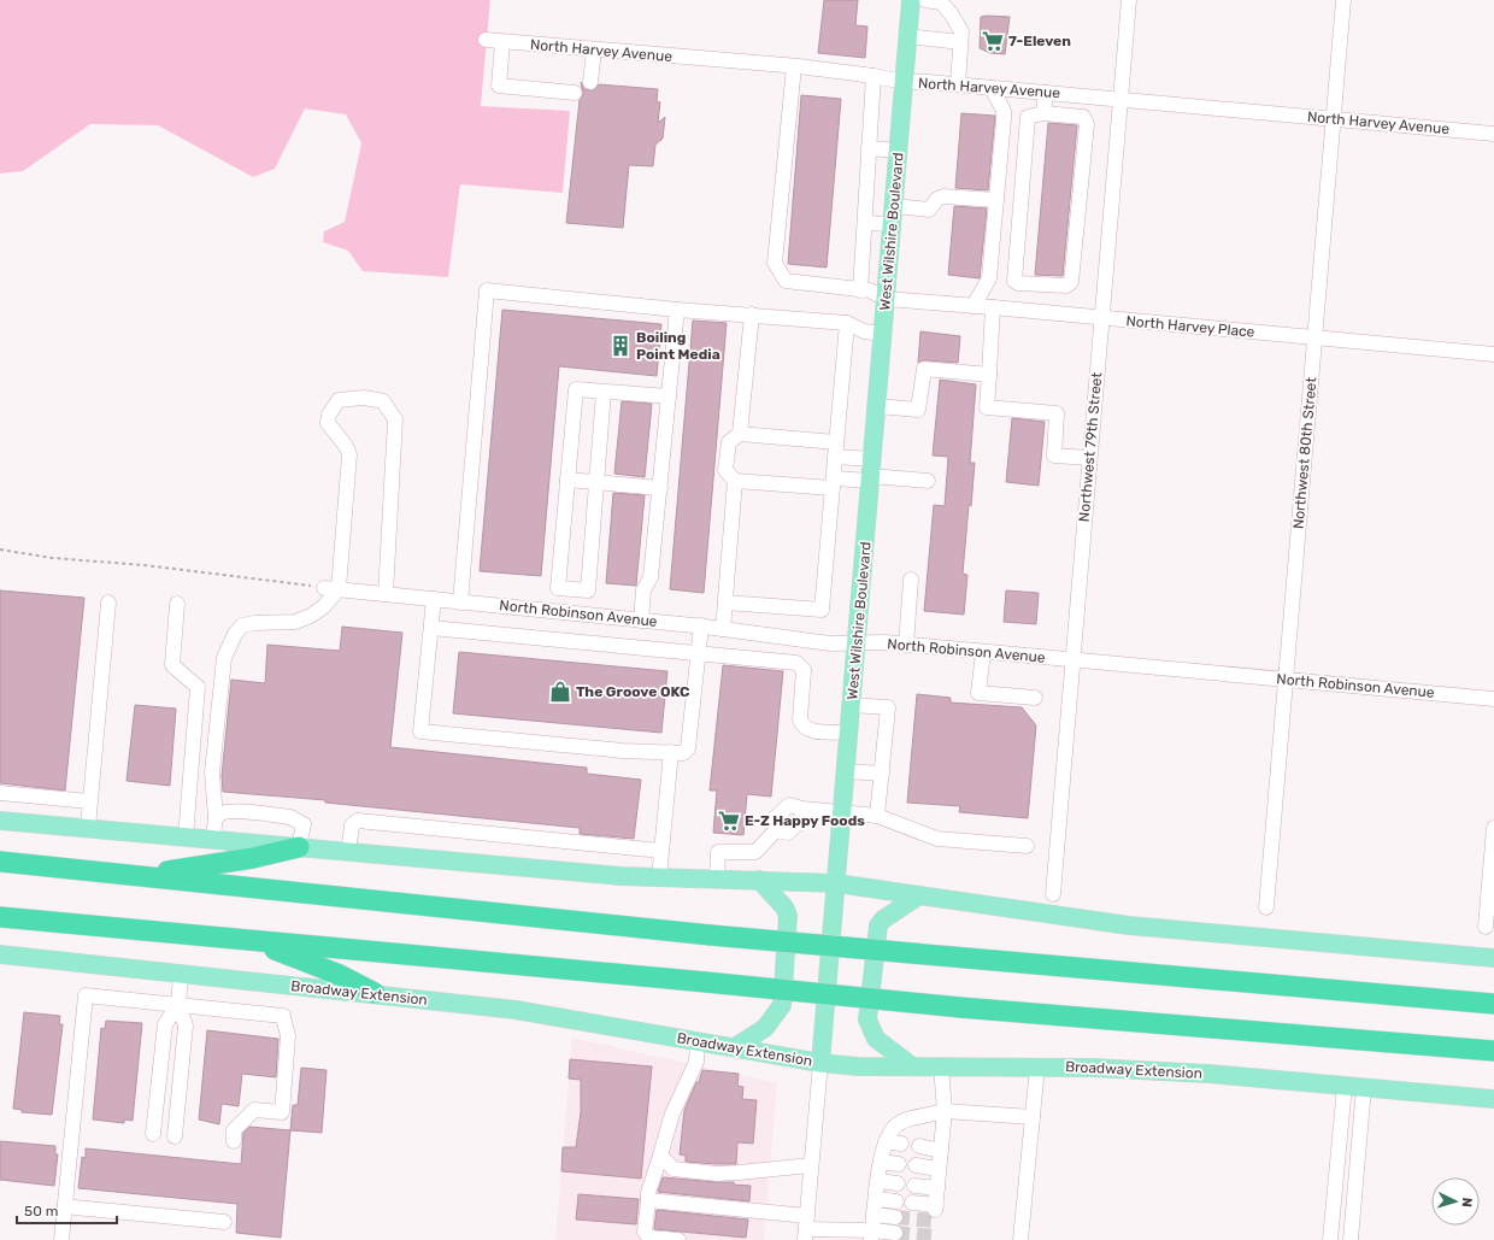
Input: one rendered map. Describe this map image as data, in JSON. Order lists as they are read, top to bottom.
{
  "streets": {
    "main road": ["West Wilshire Boulevard", "Broadway Extension"],
    "street": [
      "North Harvey Avenue",
      "North Harvey Place",
      "Northwest 79th Street",
      "Northwest 80th Street",
      "North Robinson Avenue"
    ]
  },
  "crossings": [
    ["North Harvey Avenue", "West Wilshire Boulevard"],
    ["North Harvey Avenue", "North Harvey Place"],
    ["North Harvey Avenue", "Northwest 79th Street"],
    ["North Harvey Avenue", "Northwest 80th Street"],
    ["West Wilshire Boulevard", "North Harvey Place"],
    ["West Wilshire Boulevard", "North Robinson Avenue"],
    ["West Wilshire Boulevard", "Broadway Extension"],
    ["North Harvey Place", "Northwest 79th Street"],
    ["North Harvey Place", "Northwest 80th Street"],
    ["Northwest 79th Street", "North Robinson Avenue"],
    ["Northwest 80th Street", "North Robinson Avenue"]
  ],
  "places": {
    "supermarket": ["7-Eleven", "E-Z Happy Foods"],
    "building": ["Boiling Point Media"],
    "shop": ["The Groove OKC"]
  },
  "scale_bar": "50 m",
  "north": "right"
}
